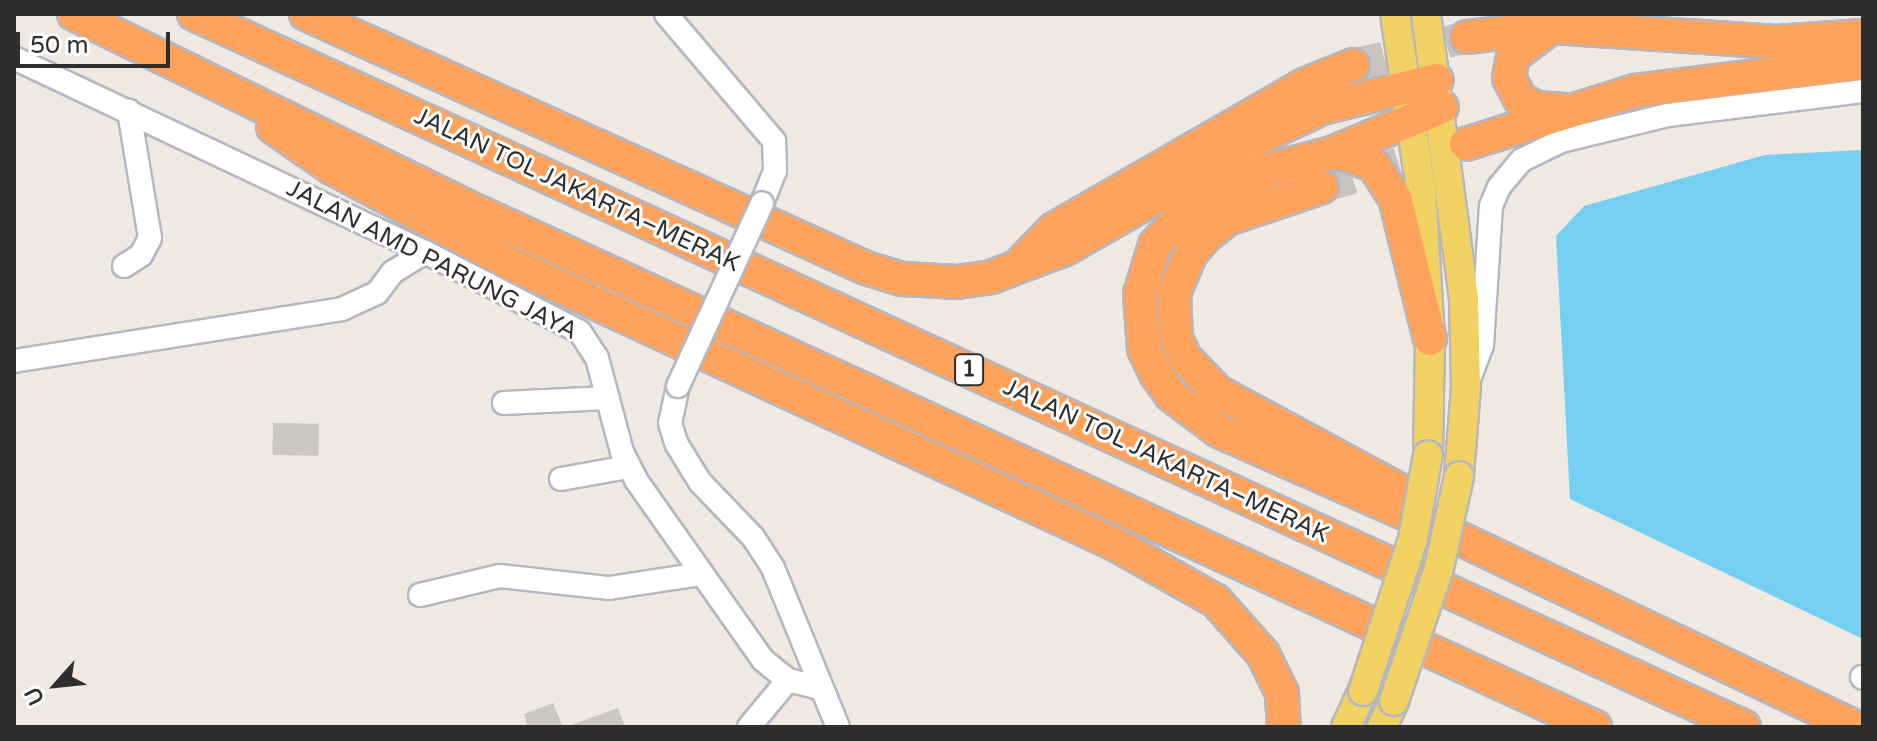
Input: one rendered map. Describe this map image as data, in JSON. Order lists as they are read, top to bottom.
{
  "streets": {
    "highway": ["JALAN TOL JAKARTA–MERAK", "1"],
    "street": ["JALAN AMD PARUNG JAYA"]
  },
  "scale_bar": "50 m",
  "north": "bottom left"
}
